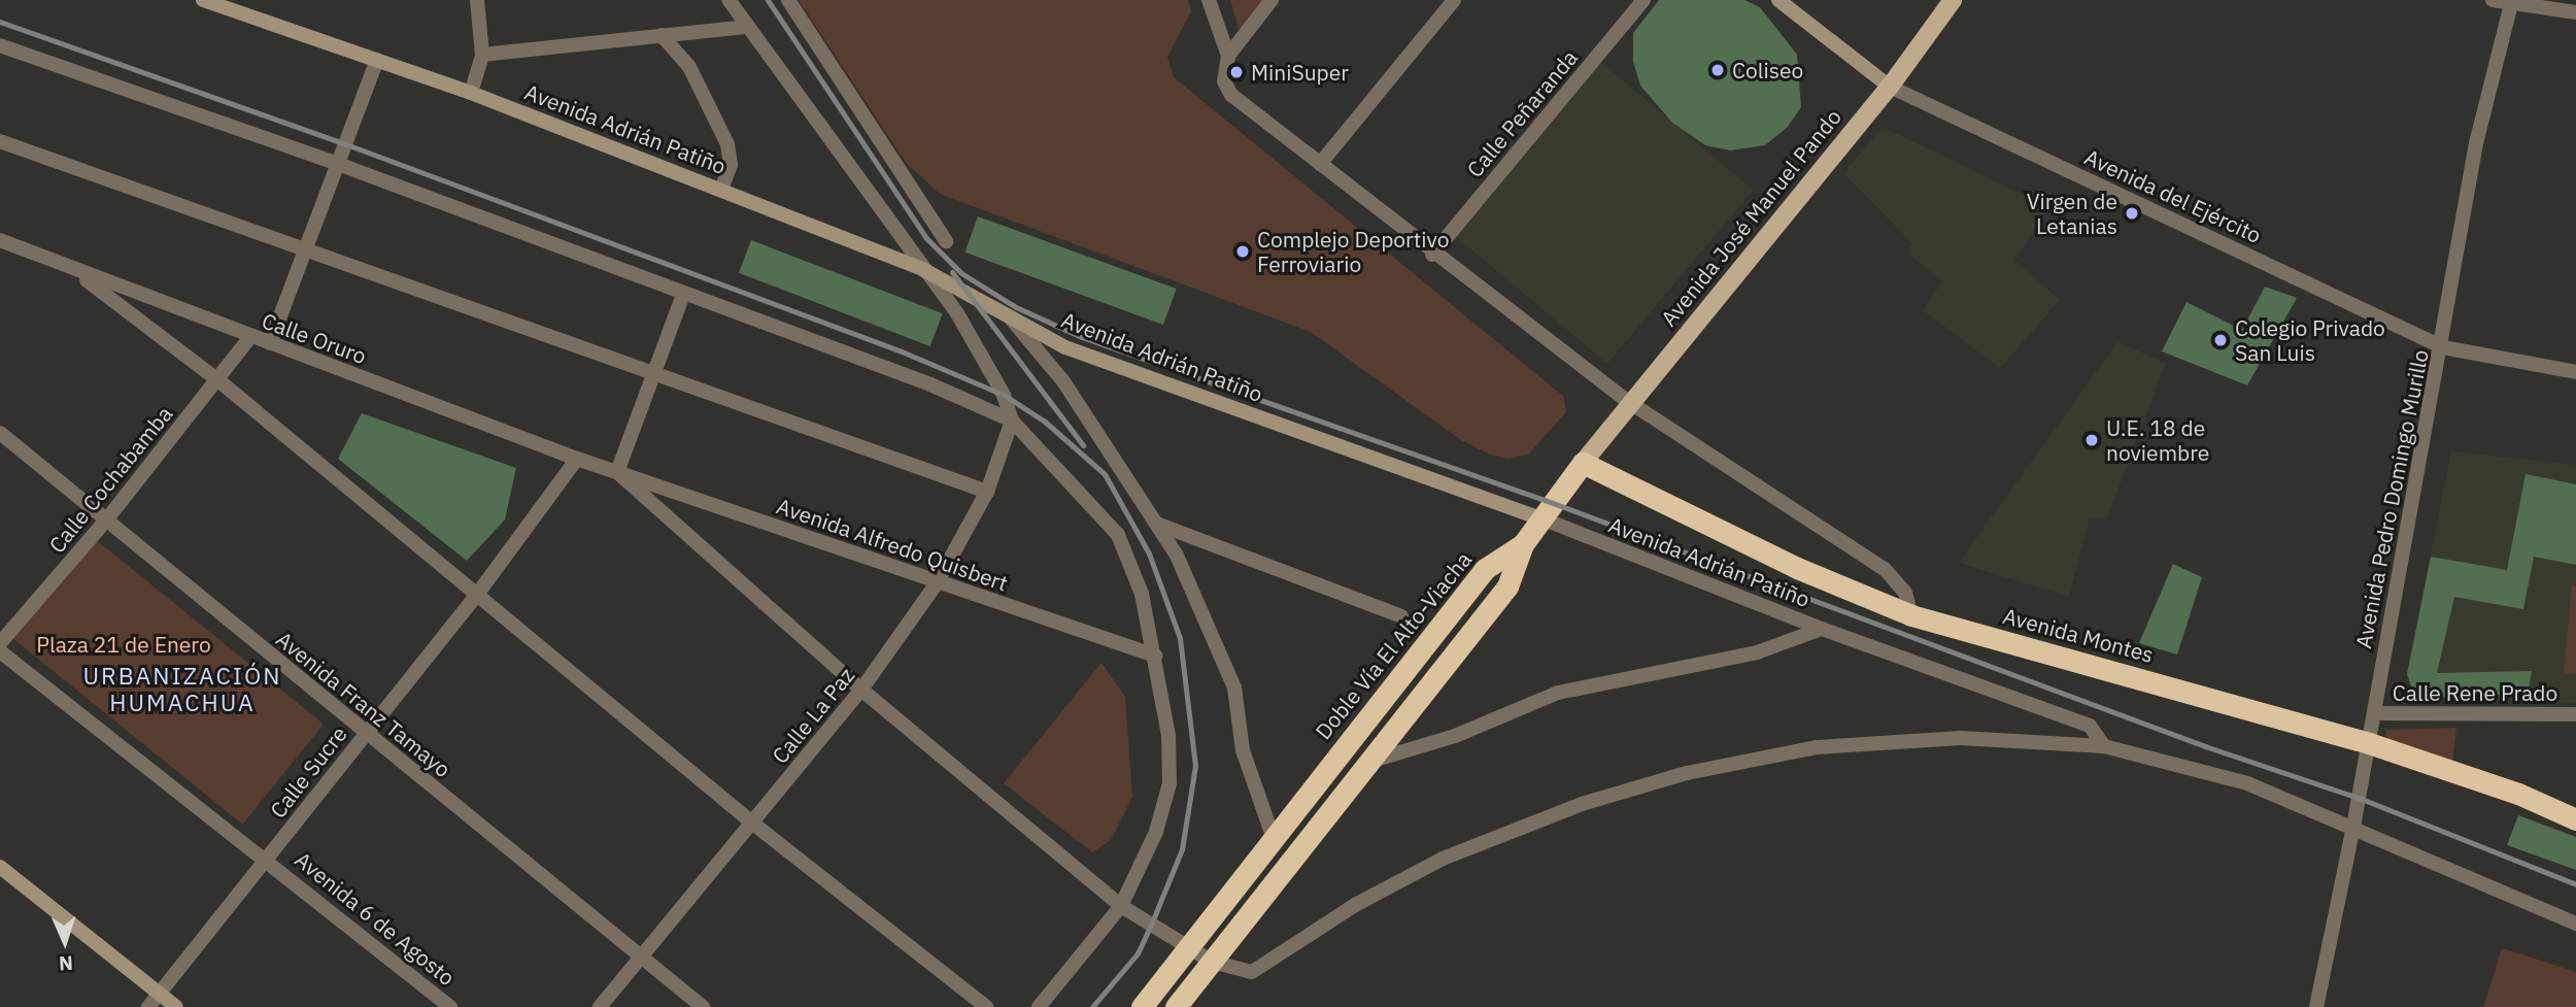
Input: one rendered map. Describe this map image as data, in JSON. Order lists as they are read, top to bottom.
{
  "streets": {
    "highway": ["Avenida Montes", "Doble Vía El Alto-Viacha"],
    "main road": ["Avenida José Manuel Pando"],
    "street": [
      "Calle Peñaranda",
      "Avenida Adrián Patiño",
      "Avenida del Ejército",
      "Calle Oruro",
      "Calle Cochabamba",
      "Avenida Pedro Domingo Murillo",
      "Avenida Alfredo Quisbert",
      "Calle Rene Prado",
      "Avenida Franz Tamayo",
      "Calle La Paz",
      "Calle Sucre",
      "Avenida 6 de Agosto"
    ]
  },
  "crossings": [
    ["Avenida del Ejército", "Avenida José Manuel Pando"],
    ["Avenida del Ejército", "Avenida Pedro Domingo Murillo"],
    ["Avenida José Manuel Pando", "Avenida Montes"],
    ["Calle Oruro", "Calle Cochabamba"],
    ["Calle Oruro", "Avenida Alfredo Quisbert"],
    ["Calle Oruro", "Calle Sucre"],
    ["Calle Cochabamba", "Avenida Franz Tamayo"],
    ["Avenida Pedro Domingo Murillo", "Avenida Montes"],
    ["Avenida Pedro Domingo Murillo", "Calle Rene Prado"],
    ["Avenida Alfredo Quisbert", "Calle La Paz"],
    ["Avenida Franz Tamayo", "Calle La Paz"],
    ["Avenida Franz Tamayo", "Calle Sucre"],
    ["Calle Sucre", "Avenida 6 de Agosto"]
  ],
  "districts": ["URBANIZACIÓN HUMACHUA"],
  "parks": ["Plaza 21 de Enero"],
  "places": [
    "Coliseo",
    "MiniSuper",
    "Virgen de Letanias",
    "Complejo Deportivo Ferroviario",
    "Colegio Privado San Luis",
    "U.E. 18 de noviembre"
  ],
  "north": "bottom"
}
